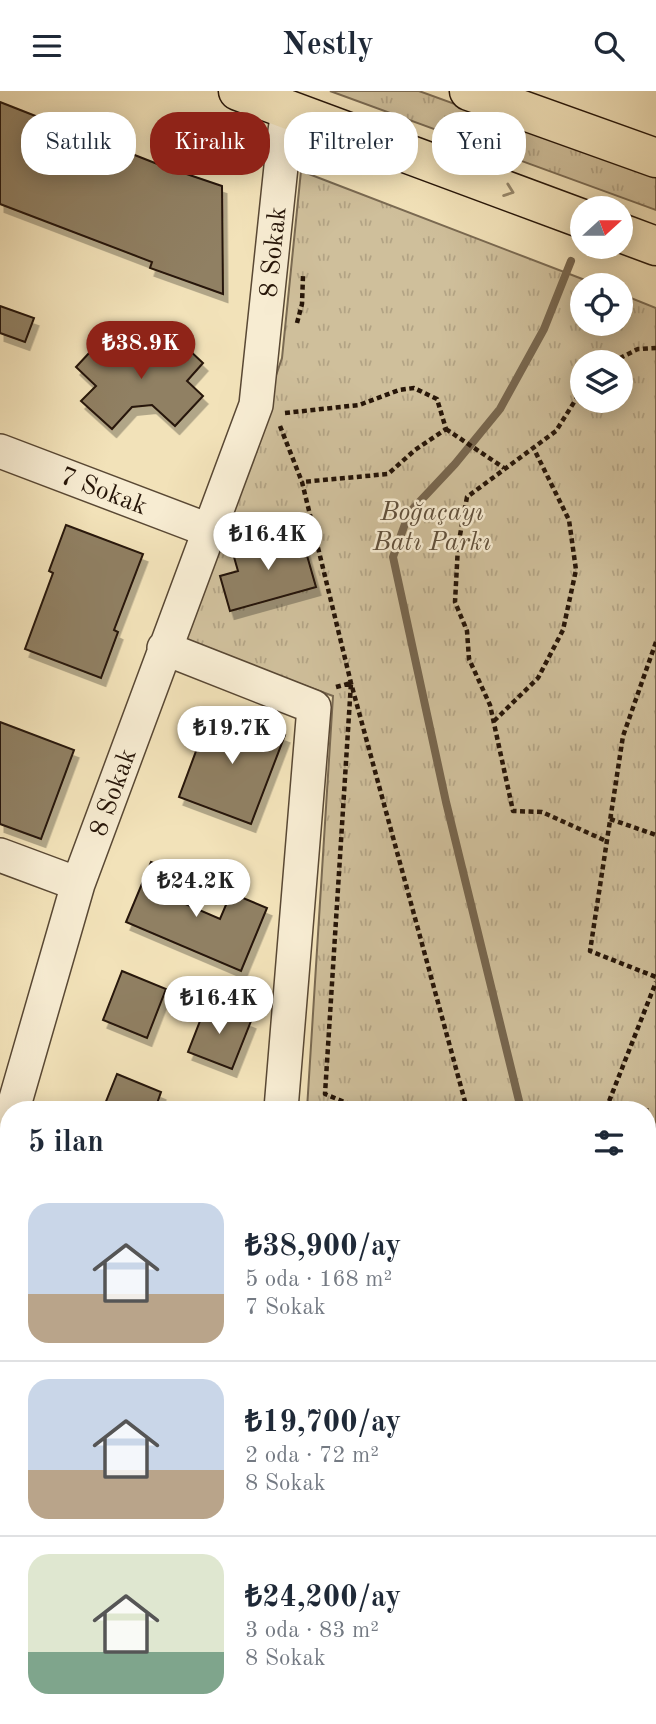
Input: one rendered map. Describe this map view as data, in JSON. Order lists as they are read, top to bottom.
{
  "streets": {
    "street": ["8 Sokak", "7 Sokak"]
  },
  "crossings": [
    ["8 Sokak", "7 Sokak"]
  ],
  "parks": ["Boğaçayı Batı Parkı"],
  "north": "right",
  "page": {
    "header": "Nestly",
    "chip": [
      "Satılık",
      "Kiralık",
      "Filtreler",
      "Yeni"
    ],
    "price": [
      "₺38.9K",
      "₺16.4K",
      "₺19.7K",
      "₺24.2K",
      "₺16.4K"
    ],
    "heading": "5 ilan",
    "list": [
      {
        "name": "₺38,900/ay",
        "note": "5 oda · 168 m² · 7 Sokak"
      },
      {
        "name": "₺19,700/ay",
        "note": "2 oda · 72 m² · 8 Sokak"
      },
      {
        "name": "₺24,200/ay",
        "note": "3 oda · 83 m² · 8 Sokak"
      }
    ]
  }
}
